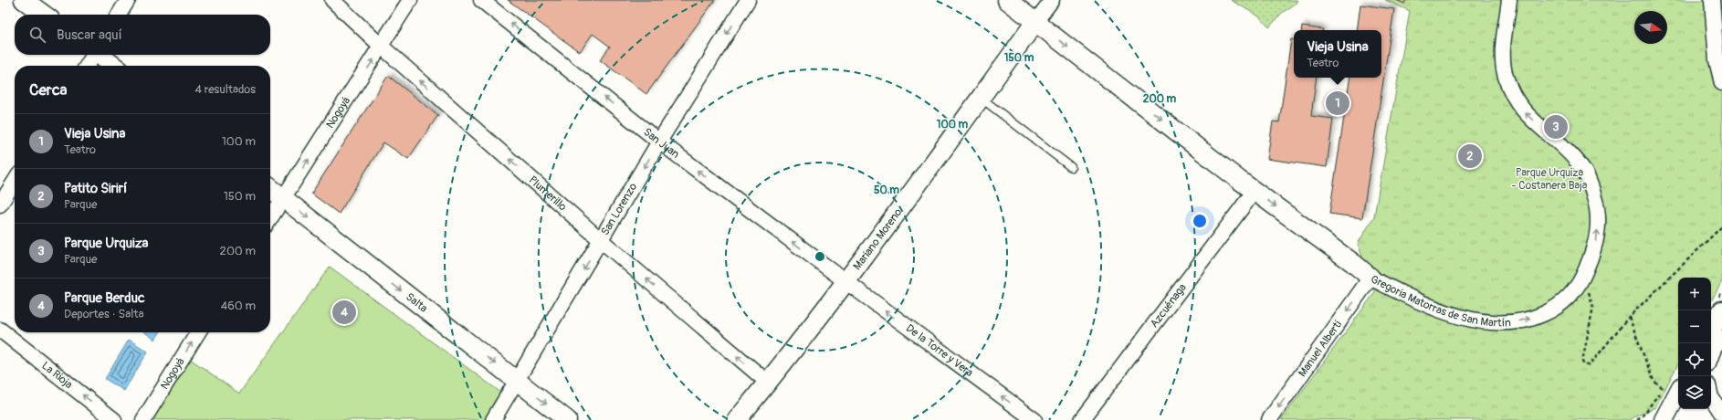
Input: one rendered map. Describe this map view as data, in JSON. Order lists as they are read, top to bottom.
{
  "streets": {
    "street": [
      "Nogoyá",
      "San Juan",
      "Plumerillo",
      "San Lorenzo",
      "Mariano Moreno",
      "Gregoria Matorras de San Martín",
      "Salta",
      "Azcuénaga",
      "Manuel Alberti",
      "De la Torre y Vera",
      "La Rioja"
    ]
  },
  "crossings": [
    ["Nogoyá", "Plumerillo"],
    ["Nogoyá", "Salta"],
    ["San Juan", "San Lorenzo"],
    ["San Juan", "Mariano Moreno"],
    ["San Juan", "De la Torre y Vera"],
    ["Plumerillo", "San Lorenzo"],
    ["Plumerillo", "Mariano Moreno"],
    ["San Lorenzo", "Salta"],
    ["Mariano Moreno", "Gregoria Matorras de San Martín"],
    ["Mariano Moreno", "De la Torre y Vera"],
    ["Gregoria Matorras de San Martín", "Azcuénaga"],
    ["Gregoria Matorras de San Martín", "Manuel Alberti"]
  ],
  "one_way": [
    "Nogoyá",
    "San Juan",
    "Plumerillo",
    "San Lorenzo",
    "Salta",
    "Manuel Alberti",
    "De la Torre y Vera",
    "La Rioja"
  ],
  "parks": ["Parque Urquiza - Costanera Baja"],
  "north": "right",
  "page": {
    "search": "Buscar aquí",
    "popup": ["Vieja Usina", "Teatro"],
    "heading": ["Cerca", "4 resultados"],
    "pins": [
      "1",
      "3",
      "2",
      "4"
    ],
    "list": [
      {
        "mark": "1",
        "name": "Vieja Usina",
        "note": "Teatro",
        "value": "100 m"
      },
      {
        "mark": "2",
        "name": "Patito Sirirí",
        "note": "Parque",
        "value": "150 m"
      },
      {
        "mark": "3",
        "name": "Parque Urquiza",
        "note": "Parque",
        "value": "200 m"
      },
      {
        "mark": "4",
        "name": "Parque Berduc",
        "note": "Deportes · Salta",
        "value": "460 m"
      }
    ],
    "map_buttons": ["+", "−"]
  },
  "rings": [
    "150 m",
    "200 m",
    "100 m",
    "50 m"
  ]
}
